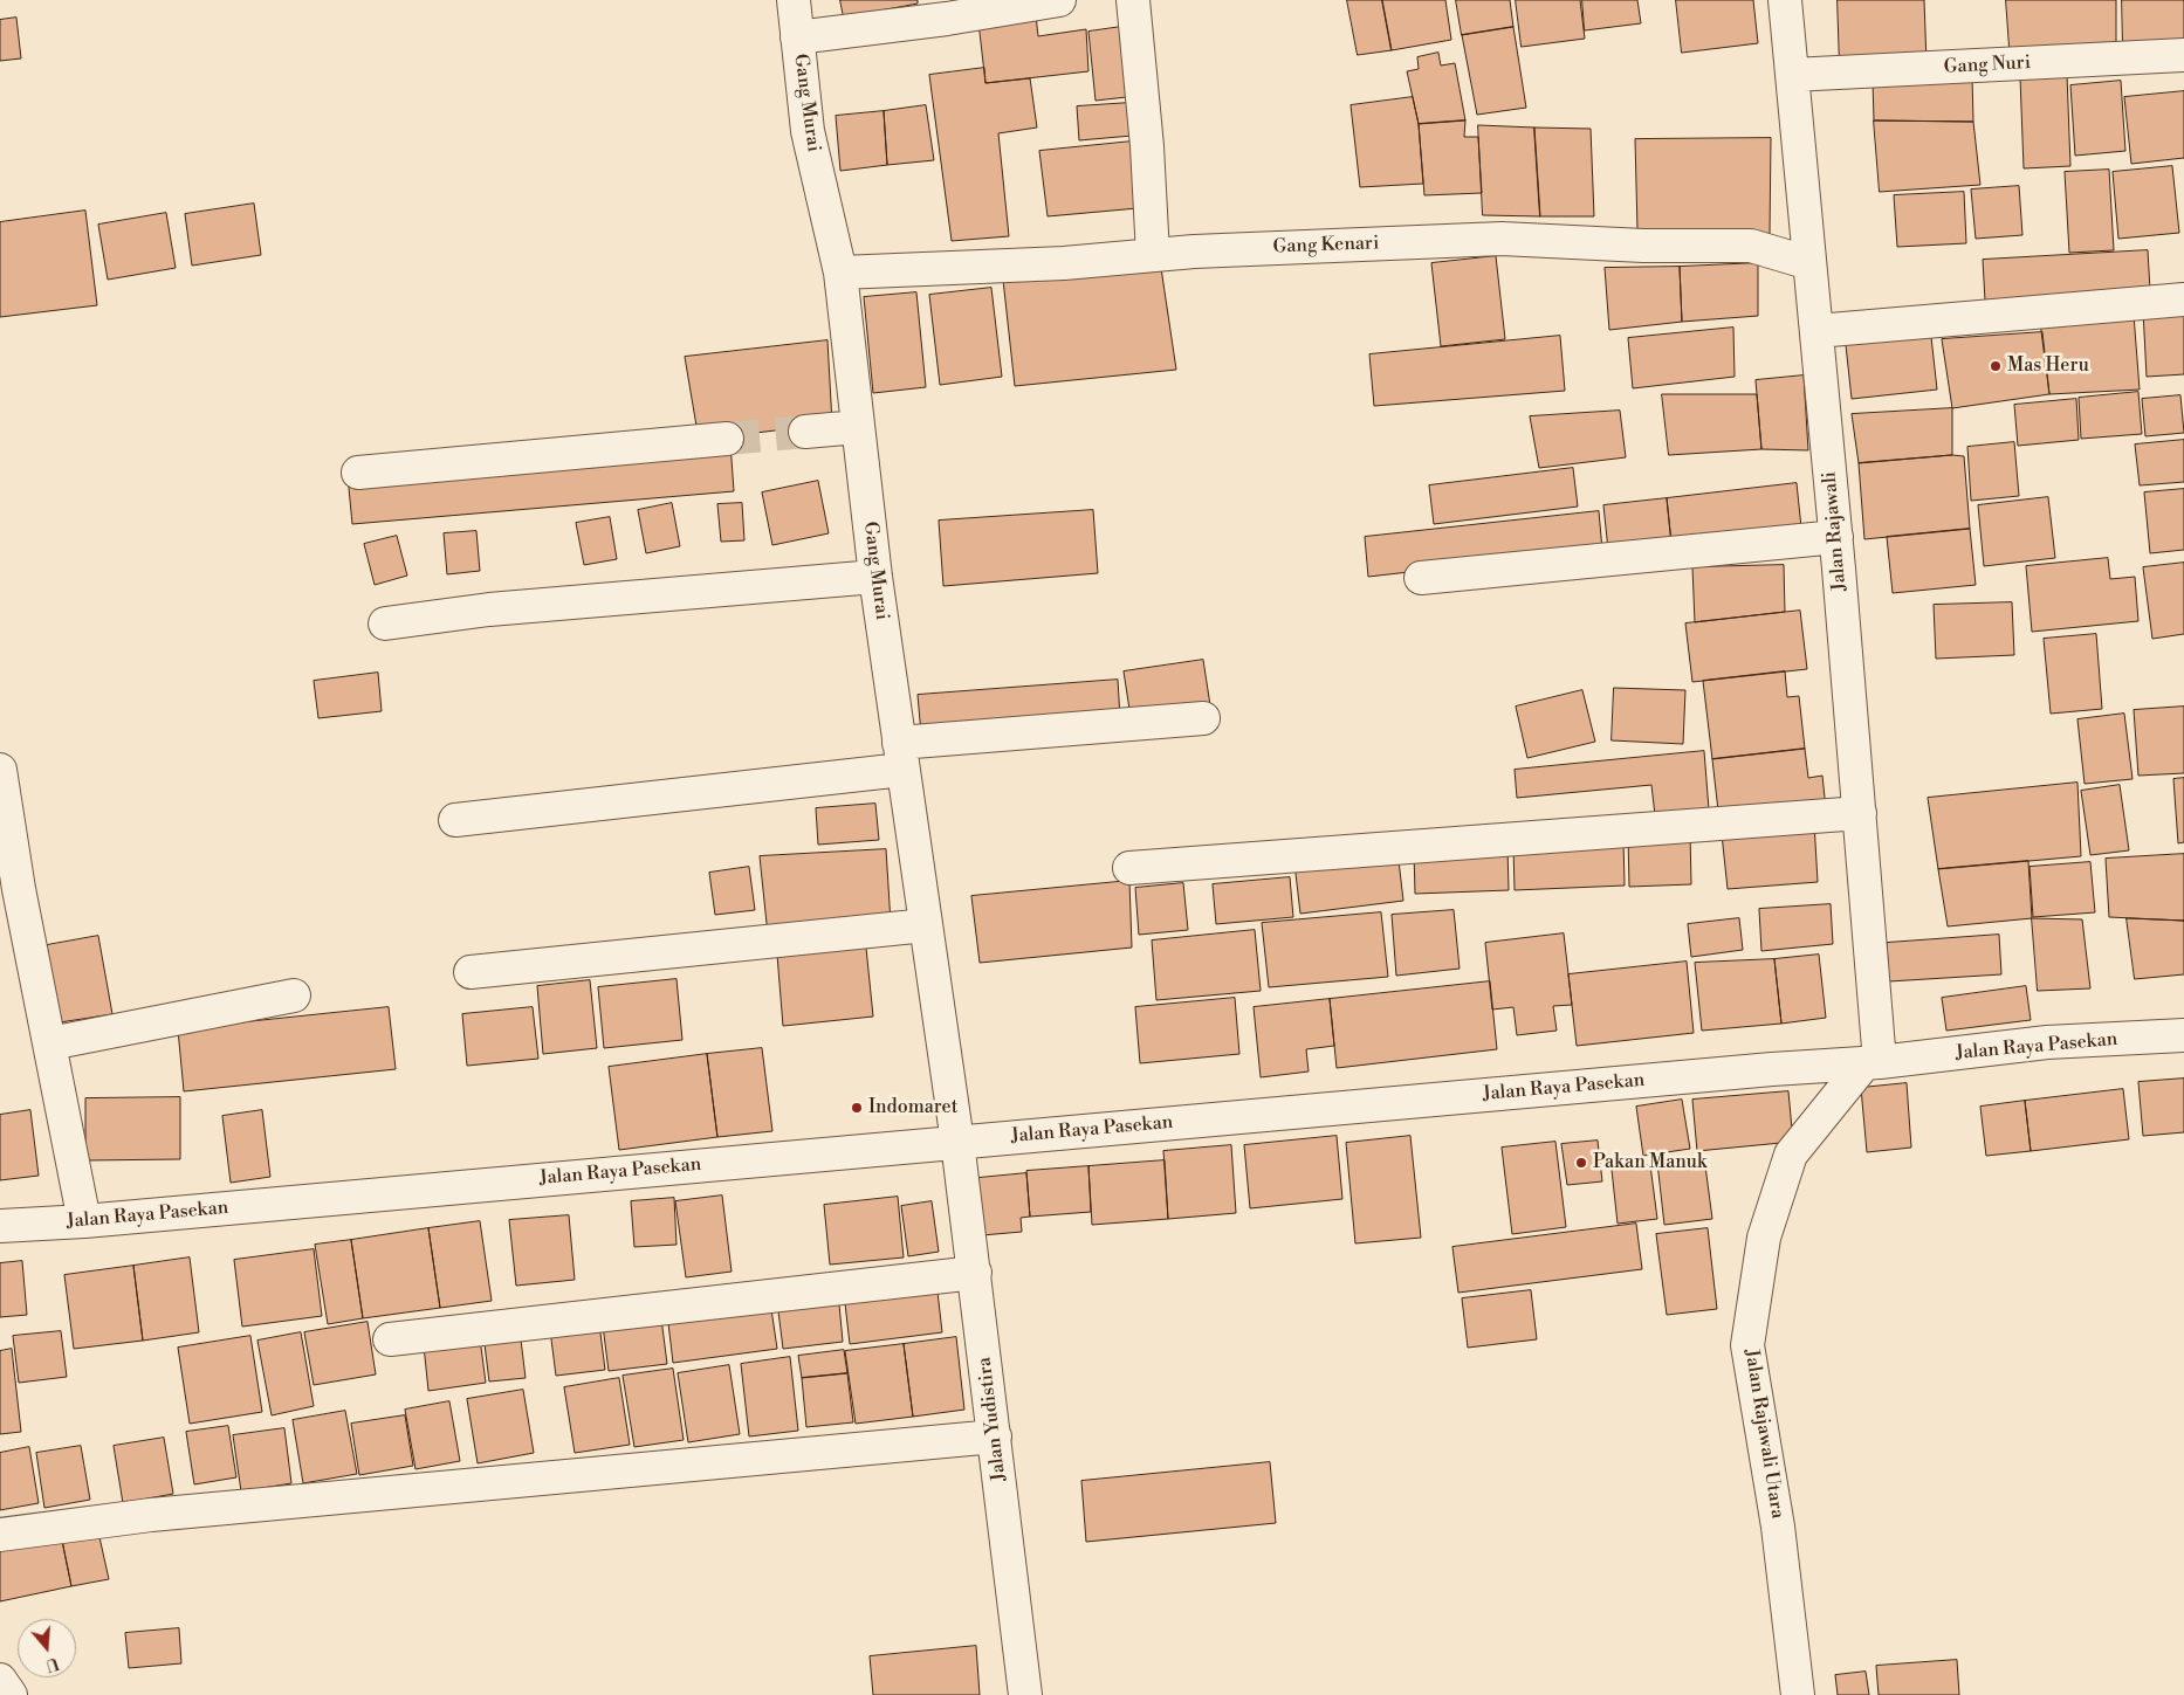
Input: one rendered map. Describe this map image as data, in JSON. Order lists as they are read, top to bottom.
{
  "streets": {
    "street": [
      "Gang Nuri",
      "Gang Murai",
      "Gang Kenari",
      "Jalan Rajawali",
      "Jalan Raya Pasekan",
      "Jalan Yudistira",
      "Jalan Rajawali Utara"
    ]
  },
  "crossings": [
    ["Gang Nuri", "Jalan Rajawali"],
    ["Gang Murai", "Gang Kenari"],
    ["Gang Murai", "Jalan Raya Pasekan"],
    ["Gang Murai", "Jalan Yudistira"],
    ["Gang Kenari", "Jalan Rajawali"],
    ["Jalan Rajawali", "Jalan Raya Pasekan"],
    ["Jalan Rajawali", "Jalan Rajawali Utara"],
    ["Jalan Raya Pasekan", "Jalan Yudistira"],
    ["Jalan Raya Pasekan", "Jalan Rajawali Utara"]
  ],
  "places": ["Mas Heru", "Indomaret", "Pakan Manuk"],
  "north": "bottom"
}
